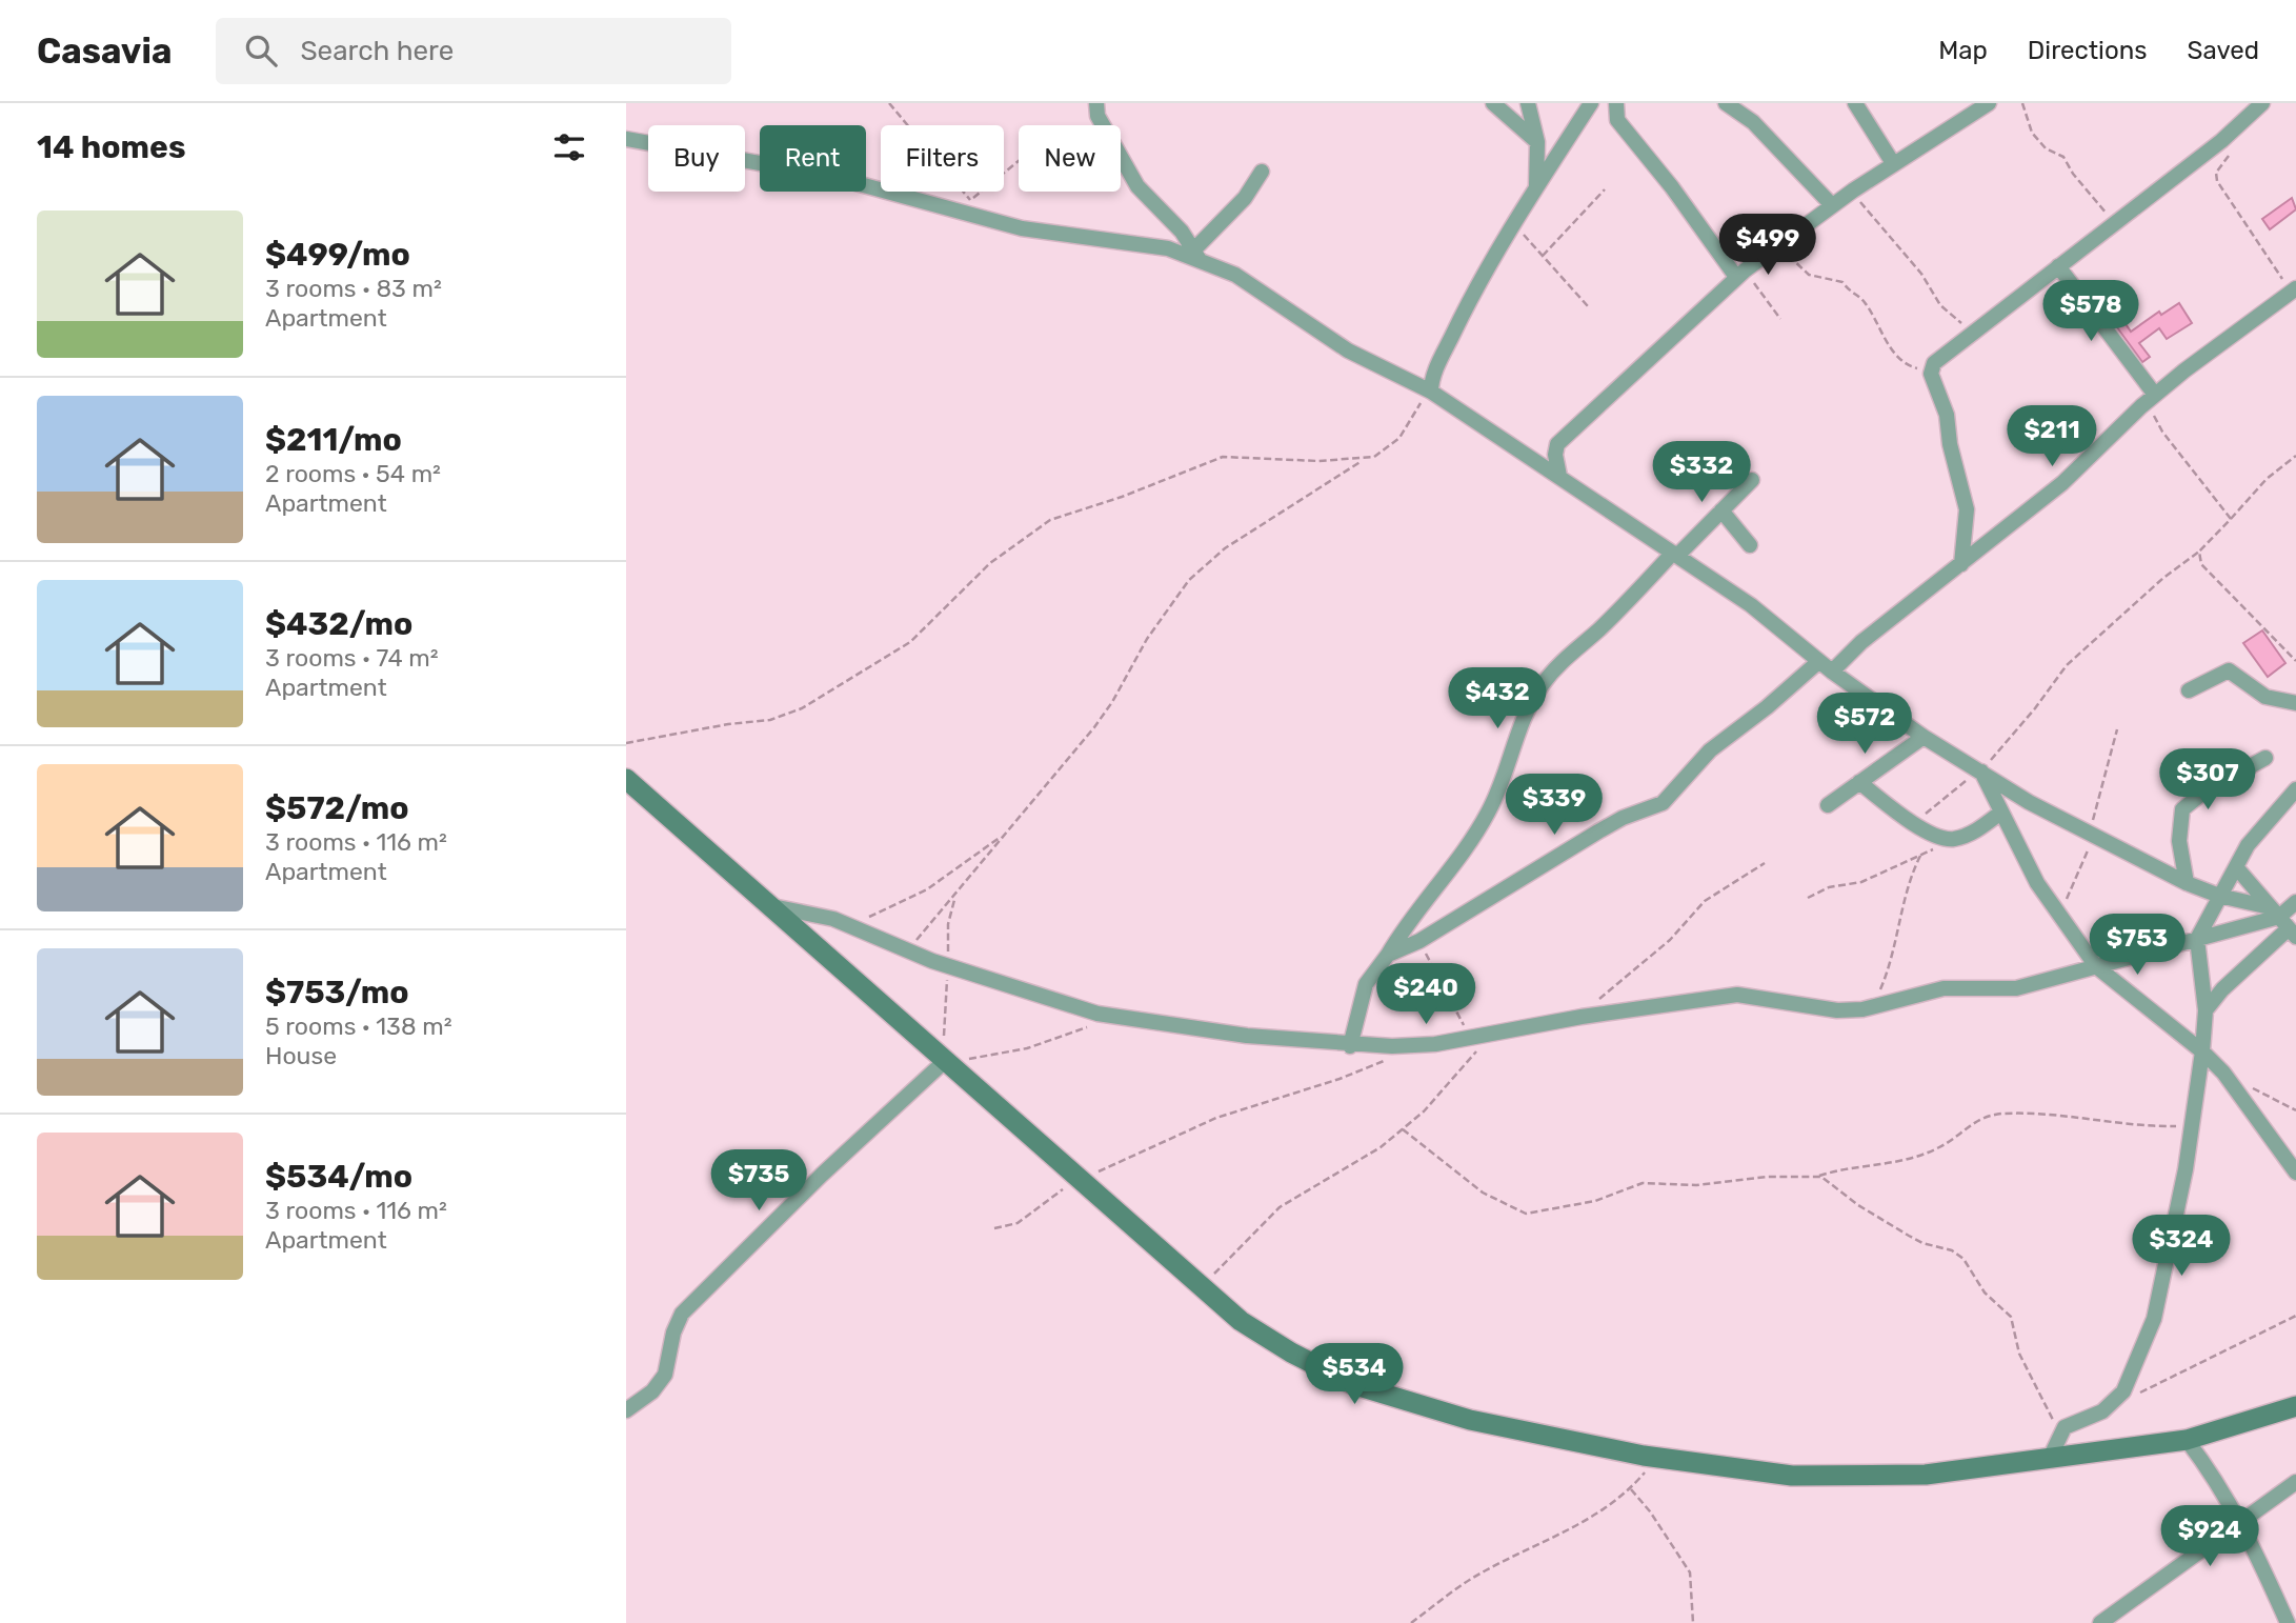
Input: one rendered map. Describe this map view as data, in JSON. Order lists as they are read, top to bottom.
{
  "page": {
    "header": "Casavia",
    "search": "Search here",
    "nav": ["Map", "Directions", "Saved"],
    "heading": "14 homes",
    "chip": [
      "Buy",
      "Rent",
      "Filters",
      "New"
    ],
    "list": [
      {
        "name": "$499/mo",
        "note": "3 rooms · 83 m² · Apartment"
      },
      {
        "name": "$211/mo",
        "note": "2 rooms · 54 m² · Apartment"
      },
      {
        "name": "$432/mo",
        "note": "3 rooms · 74 m² · Apartment"
      },
      {
        "name": "$572/mo",
        "note": "3 rooms · 116 m² · Apartment"
      },
      {
        "name": "$753/mo",
        "note": "5 rooms · 138 m² · House"
      },
      {
        "name": "$534/mo",
        "note": "3 rooms · 116 m² · Apartment"
      }
    ],
    "price": [
      "$499",
      "$578",
      "$211",
      "$332",
      "$432",
      "$572",
      "$307",
      "$339",
      "$753",
      "$240",
      "$735",
      "$324",
      "$534",
      "$924"
    ]
  }
}
